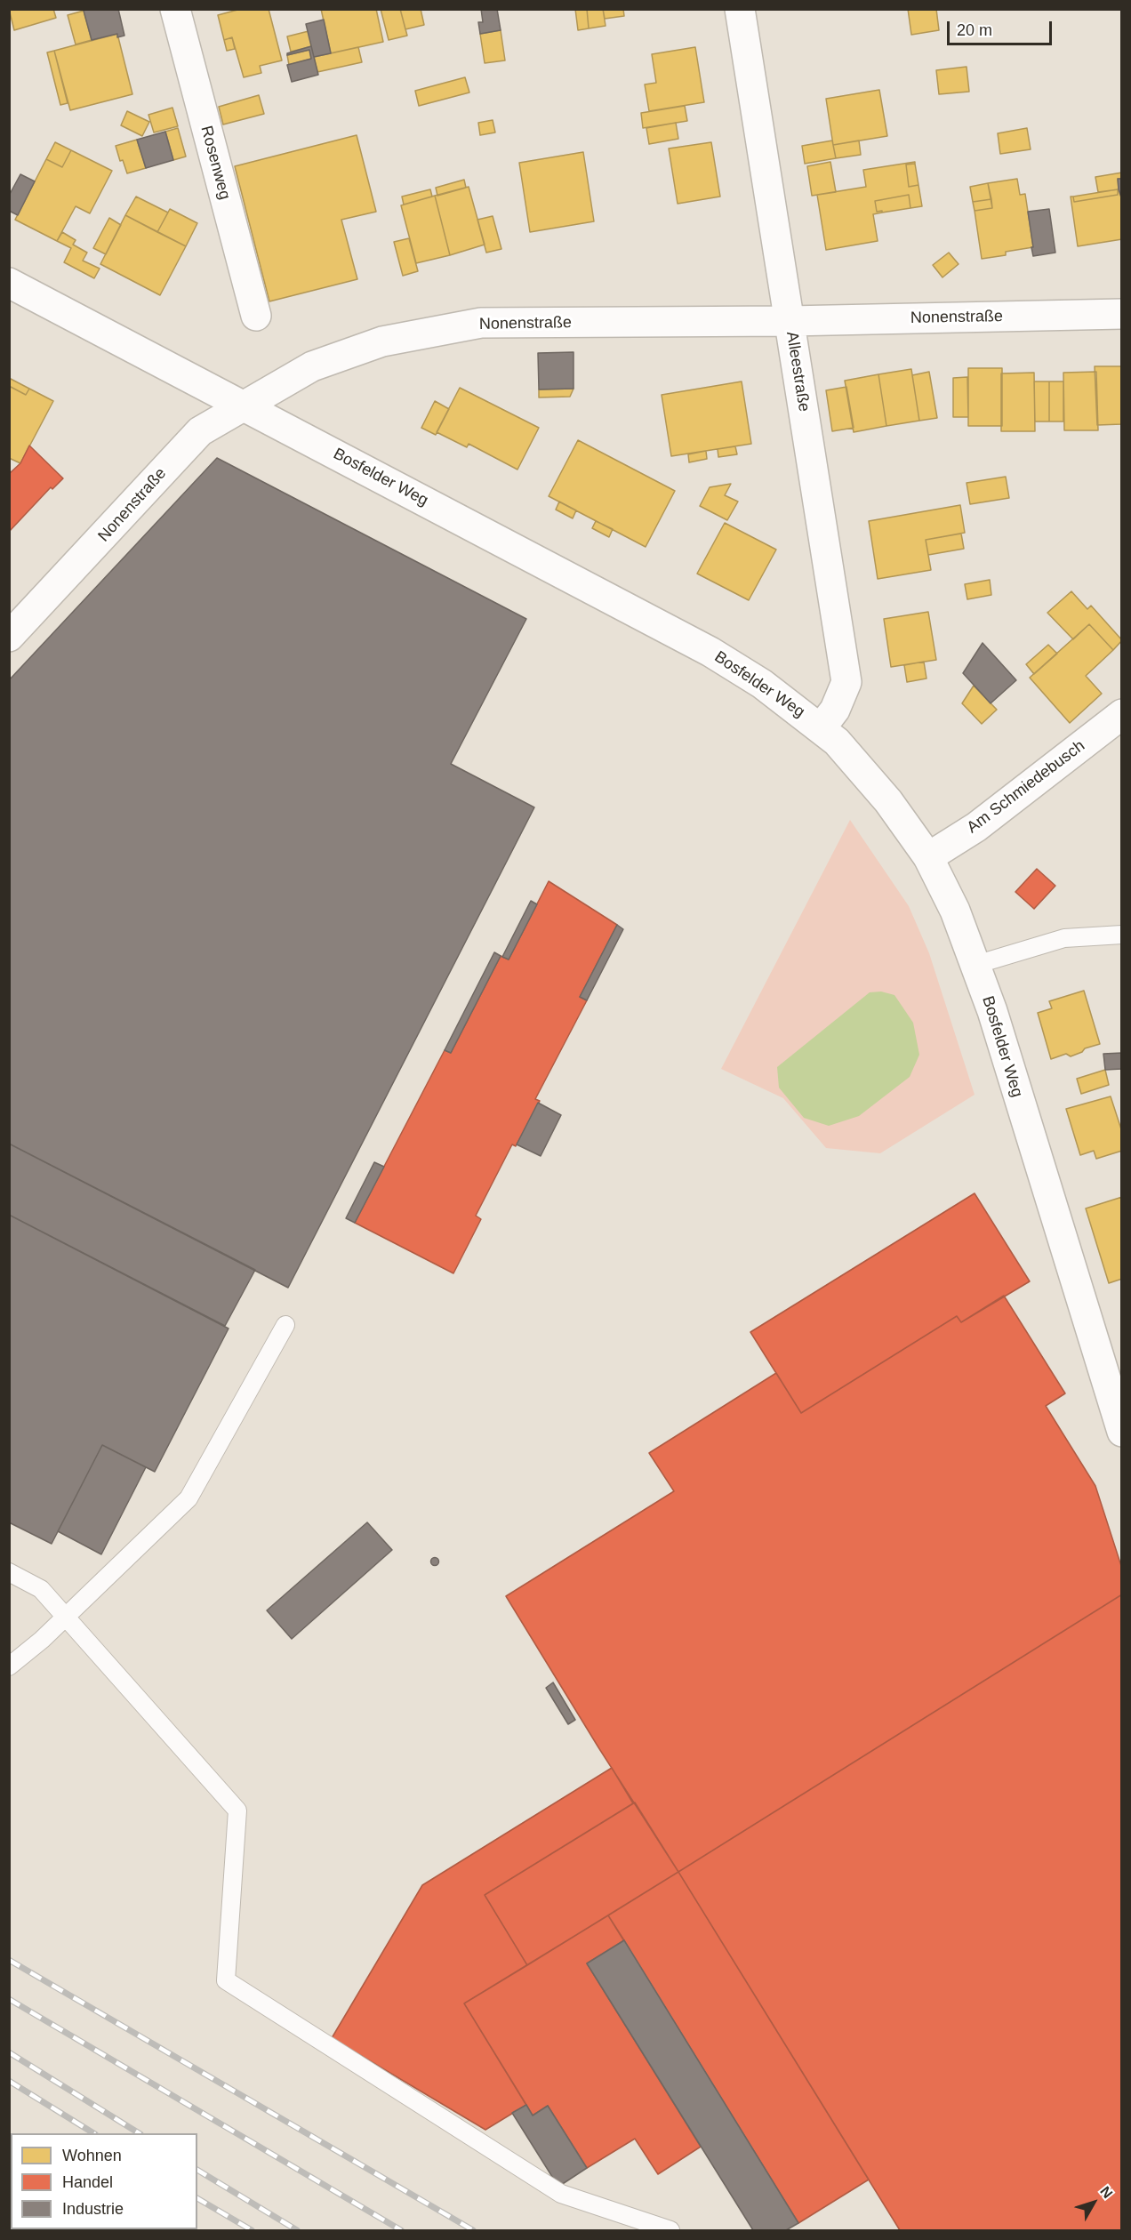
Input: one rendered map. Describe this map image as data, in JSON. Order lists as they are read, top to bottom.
{
  "streets": {
    "street": [
      "Rosenweg",
      "Nonenstraße",
      "Alleestraße",
      "Bosfelder Weg",
      "Am Schmiedebusch"
    ]
  },
  "crossings": [
    ["Nonenstraße", "Alleestraße"],
    ["Nonenstraße", "Bosfelder Weg"],
    ["Alleestraße", "Bosfelder Weg"],
    ["Bosfelder Weg", "Am Schmiedebusch"]
  ],
  "legend": ["Wohnen", "Handel", "Industrie"],
  "scale_bar": "20 m",
  "north": "top right"
}
